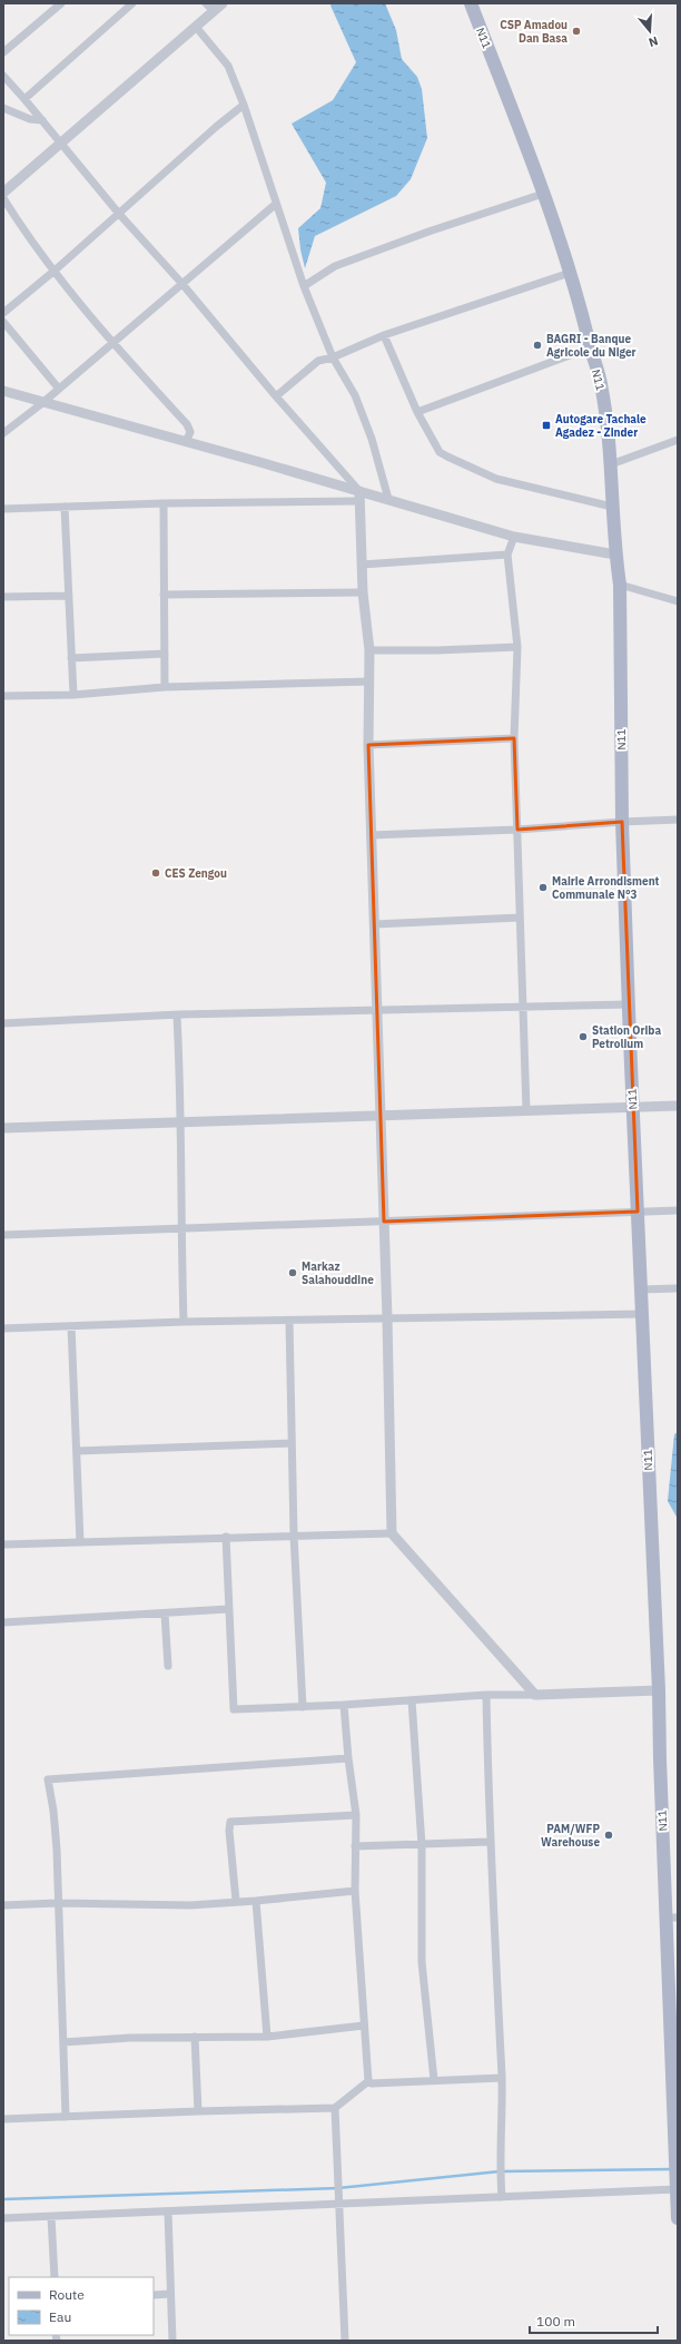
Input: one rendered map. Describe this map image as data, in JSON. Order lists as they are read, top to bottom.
{
  "streets": {
    "main road": ["N11"]
  },
  "places": {
    "other": [
      "CSP Amadou Dan Basa",
      "BAGRI - Banque Agricole du Niger",
      "CES Zengou",
      "Mairie Arrondisment Communale N°3",
      "Station Oriba Petrolium",
      "Markaz Salahouddine",
      "PAM/WFP Warehouse"
    ],
    "transit": ["Autogare Tachale Agadez - Zinder"]
  },
  "legend": ["Route", "Eau"],
  "scale_bar": "100 m",
  "north": "bottom"
}
